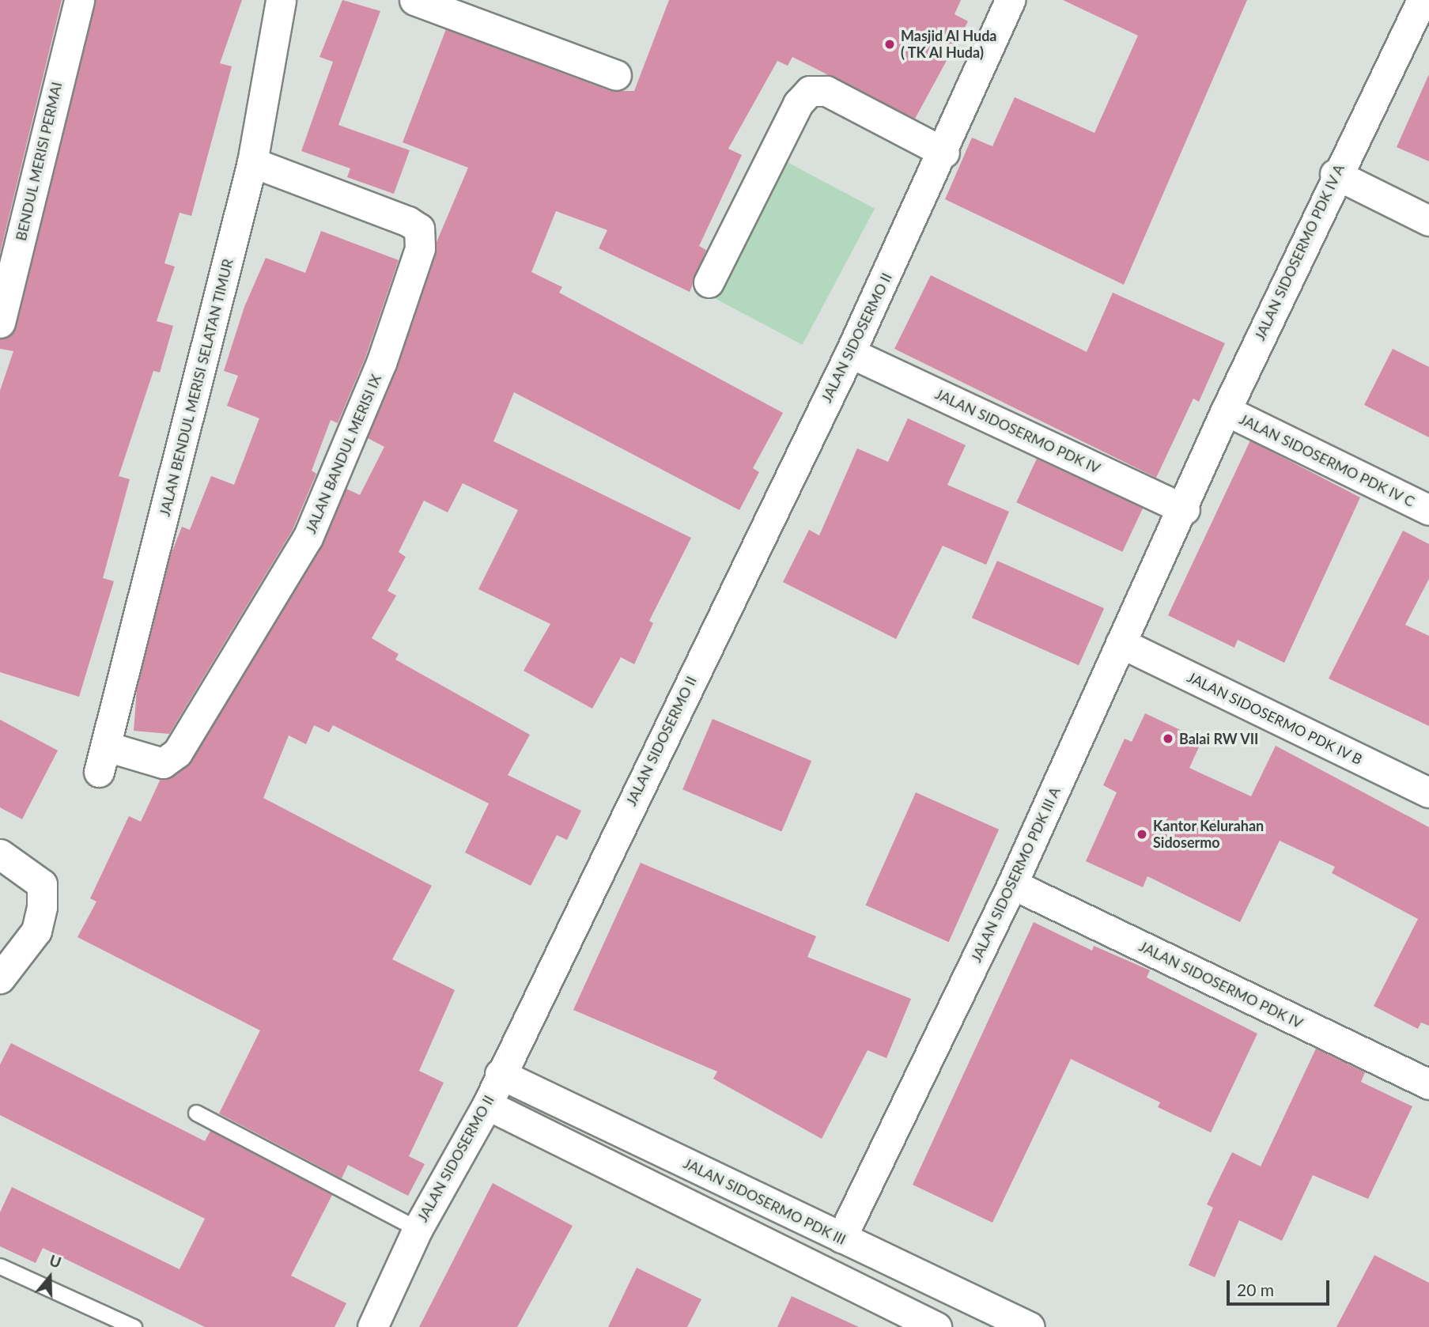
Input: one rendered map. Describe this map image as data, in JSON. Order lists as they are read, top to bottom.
{
  "streets": {
    "street": [
      "BENDUL MERISI PERMAI",
      "JALAN SIDOSERMO PDK IV A",
      "JALAN SIDOSERMO II",
      "JALAN BENDUL MERISI SELATAN TIMUR",
      "JALAN SIDOSERMO PDK IV",
      "JALAN BANDUL MERISI IX",
      "JALAN SIDOSERMO PDK IV C",
      "JALAN SIDOSERMO PDK IV B",
      "JALAN SIDOSERMO PDK III A",
      "JALAN SIDOSERMO PDK III"
    ]
  },
  "crossings": [
    ["JALAN SIDOSERMO PDK IV A", "JALAN SIDOSERMO PDK IV"],
    ["JALAN SIDOSERMO PDK IV A", "JALAN SIDOSERMO PDK IV C"],
    ["JALAN SIDOSERMO PDK IV A", "JALAN SIDOSERMO PDK III A"],
    ["JALAN SIDOSERMO II", "JALAN SIDOSERMO PDK IV"],
    ["JALAN SIDOSERMO II", "JALAN SIDOSERMO PDK III"],
    ["JALAN BENDUL MERISI SELATAN TIMUR", "JALAN BANDUL MERISI IX"],
    ["JALAN SIDOSERMO PDK IV", "JALAN SIDOSERMO PDK III A"],
    ["JALAN SIDOSERMO PDK IV B", "JALAN SIDOSERMO PDK III A"],
    ["JALAN SIDOSERMO PDK III A", "JALAN SIDOSERMO PDK III"]
  ],
  "places": ["Masjid Al Huda ( TK Al Huda)", "Balai RW VII", "Kantor Kelurahan Sidosermo"],
  "scale_bar": "20 m",
  "north": "top"
}
